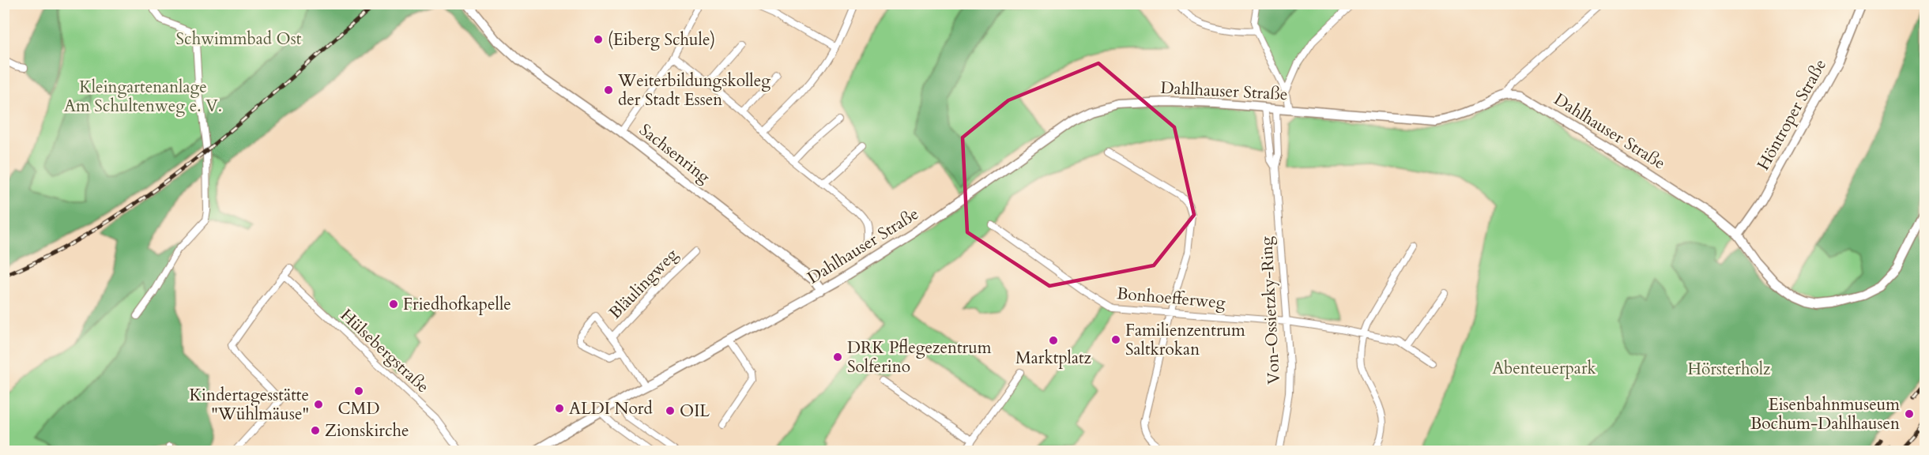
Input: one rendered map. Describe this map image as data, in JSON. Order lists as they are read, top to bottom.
{
  "streets": {
    "street": [
      "Dahlhauser Straße",
      "Höntroper Straße",
      "Sachsenring",
      "Bläulingweg",
      "Bonhoefferweg",
      "Von-Ossietzky-Ring",
      "Hülsebergstraße"
    ]
  },
  "crossings": [
    ["Dahlhauser Straße", "Höntroper Straße"],
    ["Dahlhauser Straße", "Sachsenring"],
    ["Dahlhauser Straße", "Von-Ossietzky-Ring"],
    ["Bonhoefferweg", "Von-Ossietzky-Ring"]
  ],
  "parks": [
    "Schwimmbad Ost",
    "Kleingartenanlage Am Schultenweg e. V.",
    "Abenteuerpark",
    "Hörsterholz"
  ],
  "places": [
    "(Eiberg Schule)",
    "Weiterbildungskolleg der Stadt Essen",
    "Friedhofkapelle",
    "Familienzentrum Saltkrokan",
    "Marktplatz",
    "DRK Pflegezentrum Solferino",
    "CMD",
    "Kindertagesstätte \"Wühlmäuse\"",
    "ALDI Nord",
    "OIL",
    "Eisenbahnmuseum Bochum-Dahlhausen",
    "Zionskirche"
  ]
}
